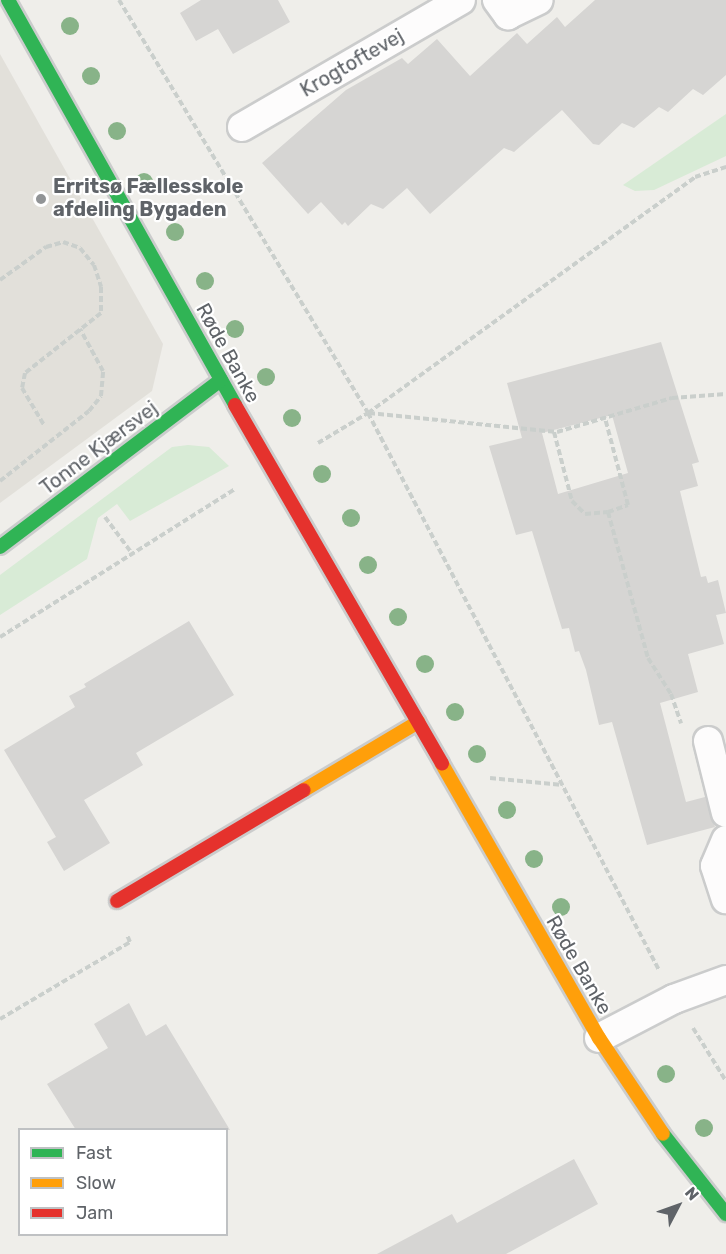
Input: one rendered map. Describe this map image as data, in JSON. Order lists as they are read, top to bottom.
{
  "streets": {
    "street": ["Krogtoftevej", "Røde Banke", "Tonne Kjærsvej"]
  },
  "crossings": [
    ["Røde Banke", "Tonne Kjærsvej"]
  ],
  "places": ["Erritsø Fællesskole afdeling Bygaden"],
  "legend": ["Fast", "Slow", "Jam"],
  "north": "top right"
}
